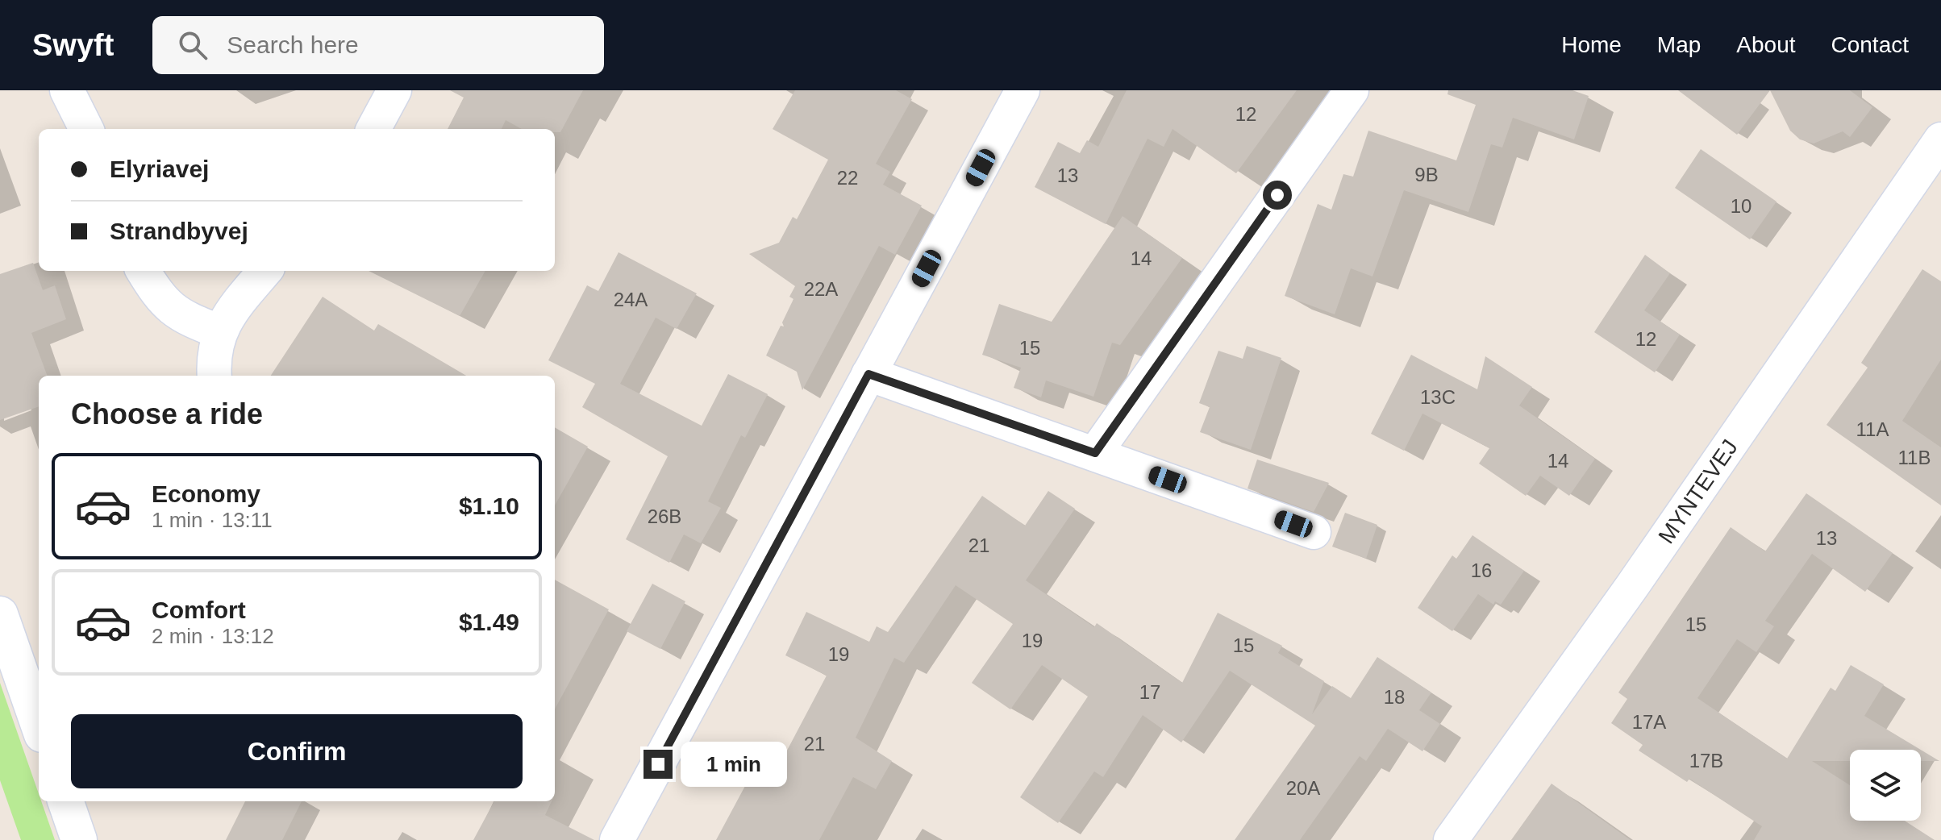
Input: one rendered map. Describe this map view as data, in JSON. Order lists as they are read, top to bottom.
{
  "streets": {
    "street": ["MYNTEVEJ"]
  },
  "house_numbers": [
    "12",
    "9B",
    "13",
    "22",
    "10",
    "14",
    "22A",
    "24A",
    "12",
    "15",
    "13C",
    "11A",
    "11B",
    "14",
    "26B",
    "13",
    "21",
    "16",
    "15",
    "19",
    "15",
    "19",
    "17",
    "18",
    "17A",
    "21",
    "17B",
    "20A"
  ],
  "page": {
    "header": "Swyft",
    "search": "Search here",
    "nav": [
      "Home",
      "Map",
      "About",
      "Contact"
    ],
    "banner": ["Elyriavej", "Strandbyvej"],
    "heading": "Choose a ride",
    "list": [
      {
        "name": "Economy",
        "note": "1 min · 13:11",
        "value": "$1.10"
      },
      {
        "name": "Comfort",
        "note": "2 min · 13:12",
        "value": "$1.49"
      }
    ],
    "buttons": "Confirm",
    "bubble": "1 min"
  }
}
